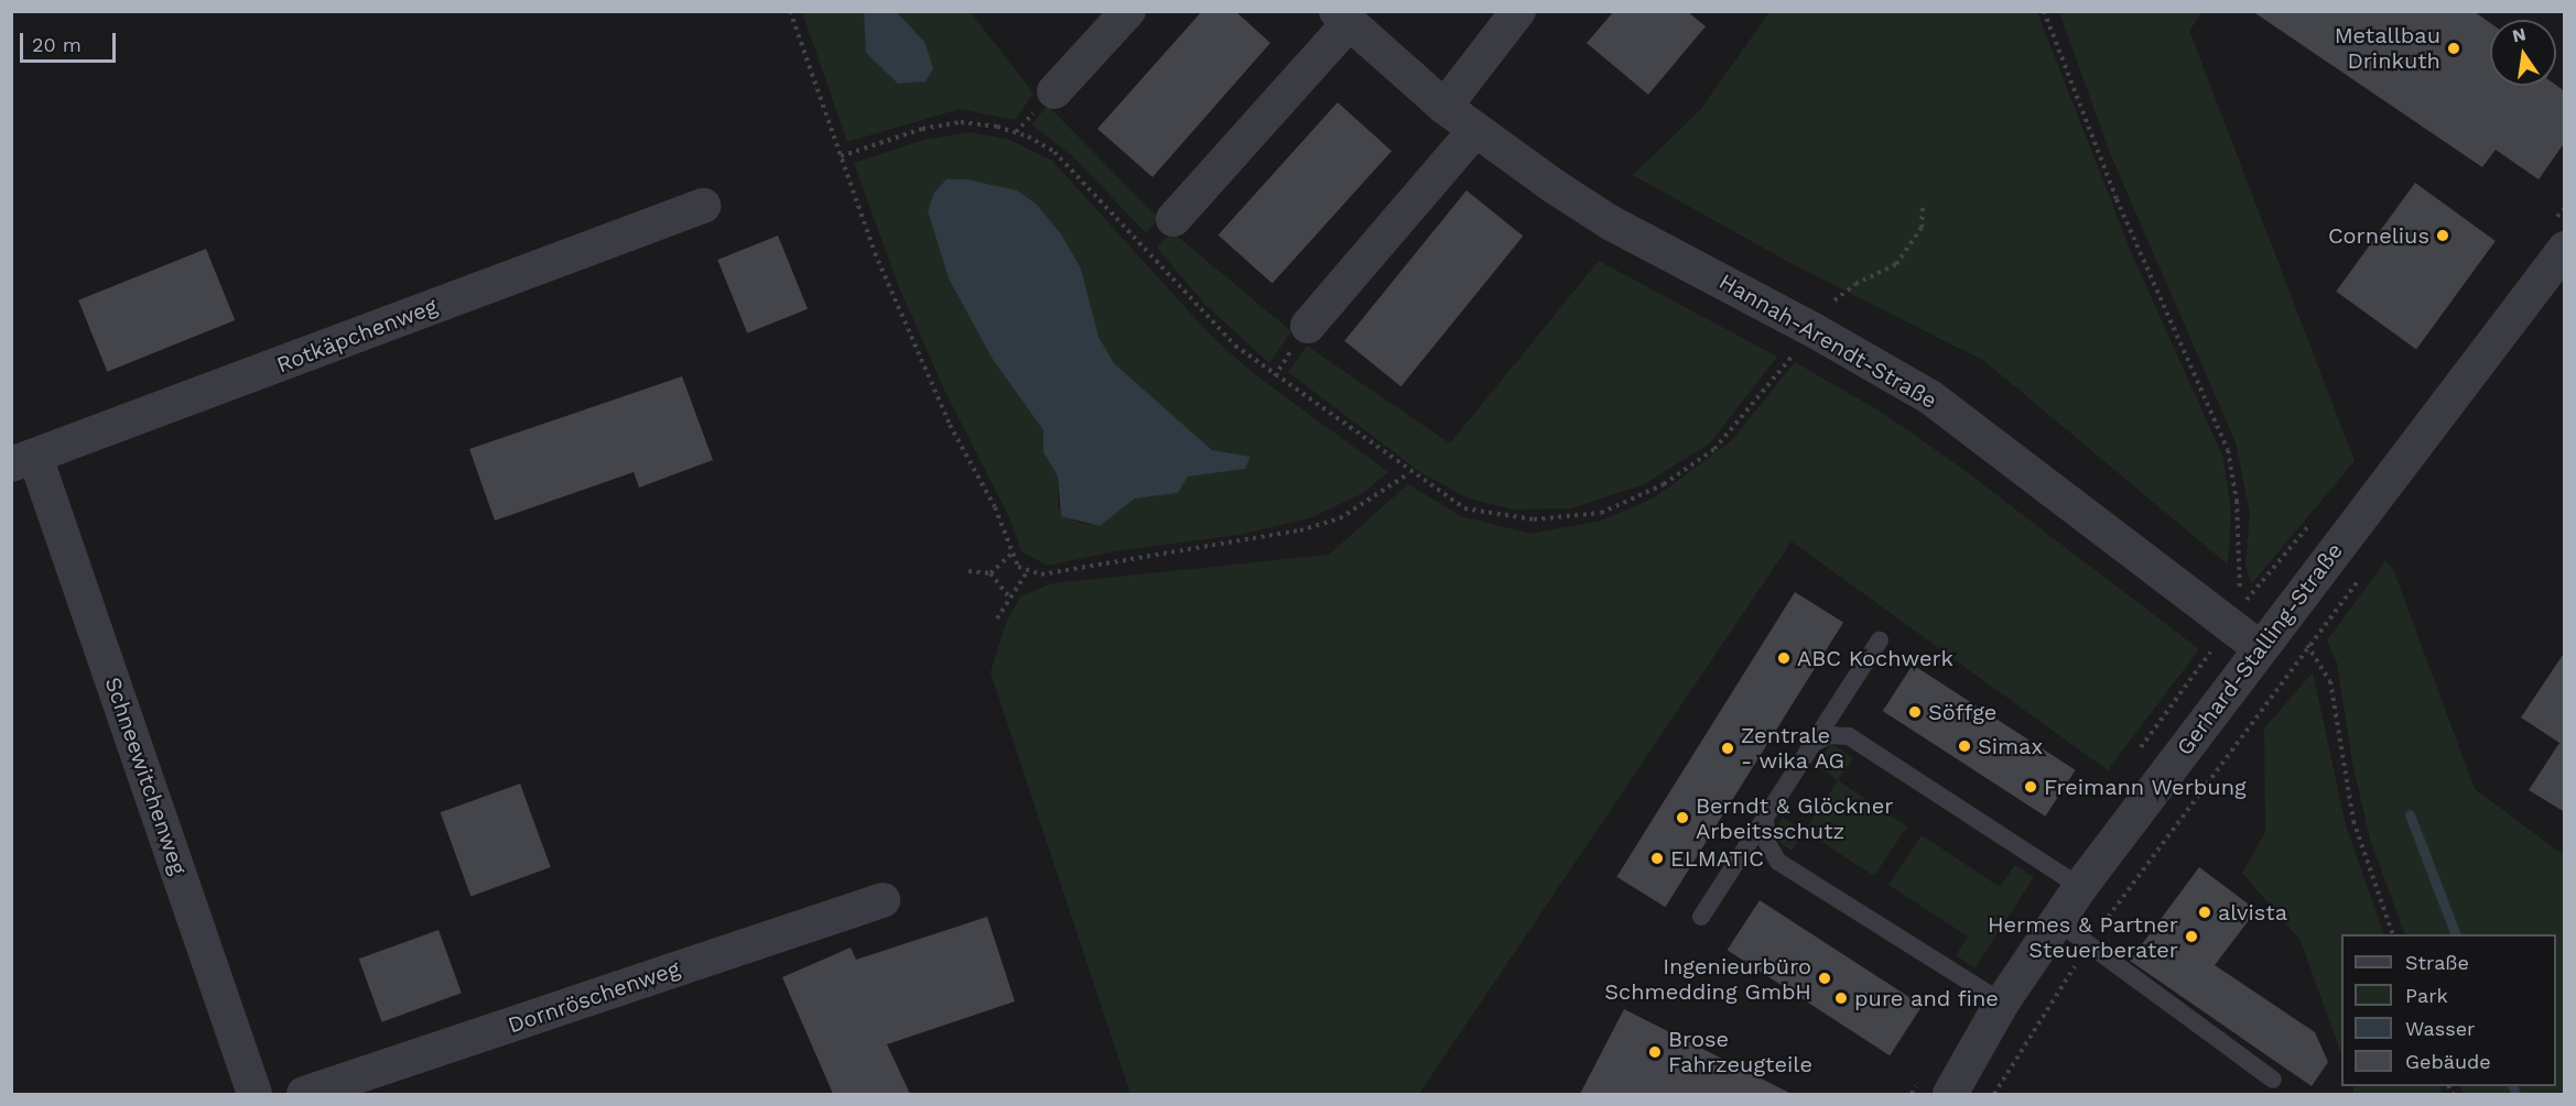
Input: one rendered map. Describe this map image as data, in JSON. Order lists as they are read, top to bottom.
{
  "streets": {
    "street": [
      "Rotkäpchenweg",
      "Hannah-Arendt-Straße",
      "Gerhard-Stalling-Straße",
      "Schneewitchenweg",
      "Dornröschenweg"
    ]
  },
  "crossings": [
    ["Rotkäpchenweg", "Schneewitchenweg"],
    ["Hannah-Arendt-Straße", "Gerhard-Stalling-Straße"]
  ],
  "places": [
    "Metallbau Drinkuth",
    "Cornelius",
    "ABC Kochwerk",
    "Söffge",
    "Simax",
    "Zentrale - wika AG",
    "Freimann Werbung",
    "Berndt & Glöckner Arbeitsschutz",
    "ELMATIC",
    "alvista",
    "Hermes & Partner Steuerberater",
    "Ingenieurbüro Schmedding GmbH",
    "pure and fine",
    "Brose Fahrzeugteile"
  ],
  "legend": [
    "Straße",
    "Park",
    "Wasser",
    "Gebäude"
  ],
  "scale_bar": "20 m",
  "north": "top"
}
